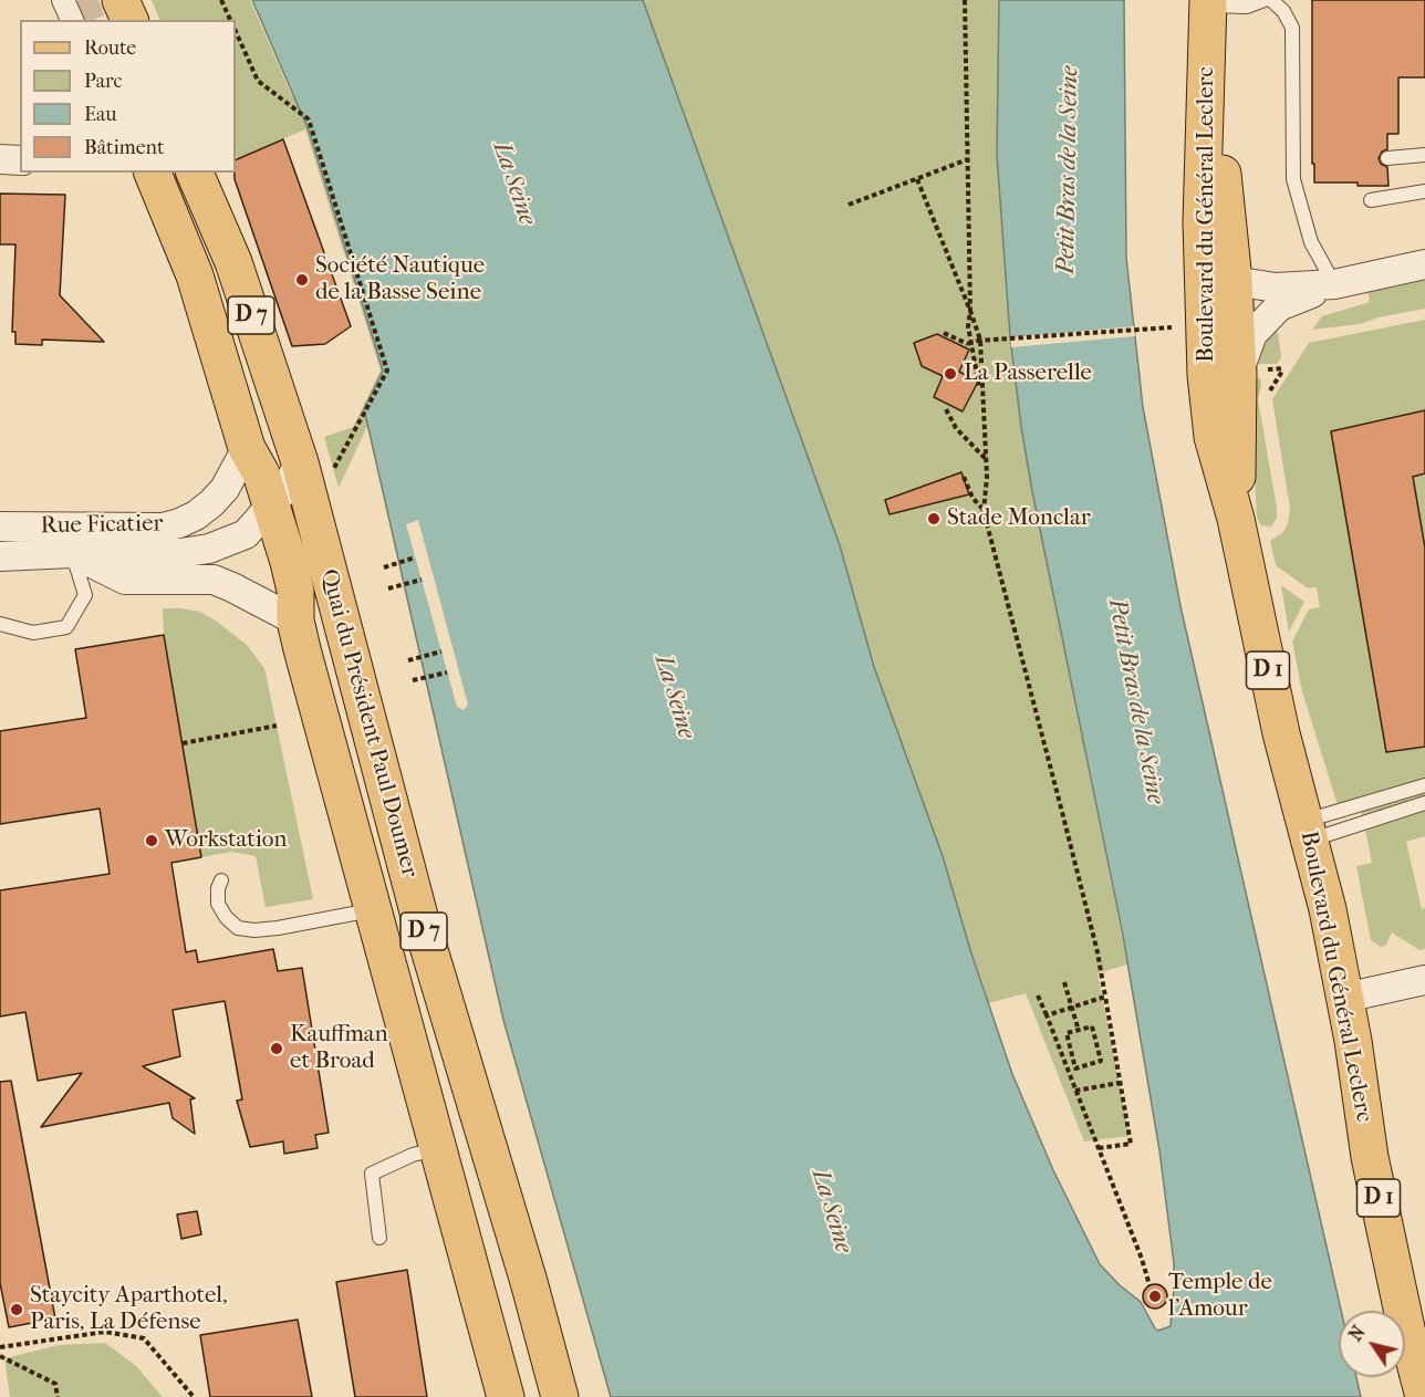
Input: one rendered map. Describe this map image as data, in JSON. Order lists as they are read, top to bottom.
{
  "streets": {
    "main road": [
      "Boulevard du Général Leclerc",
      "D 7",
      "D 1",
      "Quai du Président Paul Doumer"
    ],
    "street": ["Rue Ficatier"]
  },
  "crossings": [
    ["Rue Ficatier", "Quai du Président Paul Doumer"]
  ],
  "water": ["Petit Bras de la Seine", "La Seine"],
  "places": [
    "Société Nautique de la Basse Seine",
    "La Passerelle",
    "Stade Monclar",
    "Workstation",
    "Kauffman et Broad",
    "Temple de l'Amour",
    "Staycity Aparthotel, Paris, La Défense"
  ],
  "legend": [
    "Route",
    "Parc",
    "Eau",
    "Bâtiment"
  ],
  "north": "top left"
}
